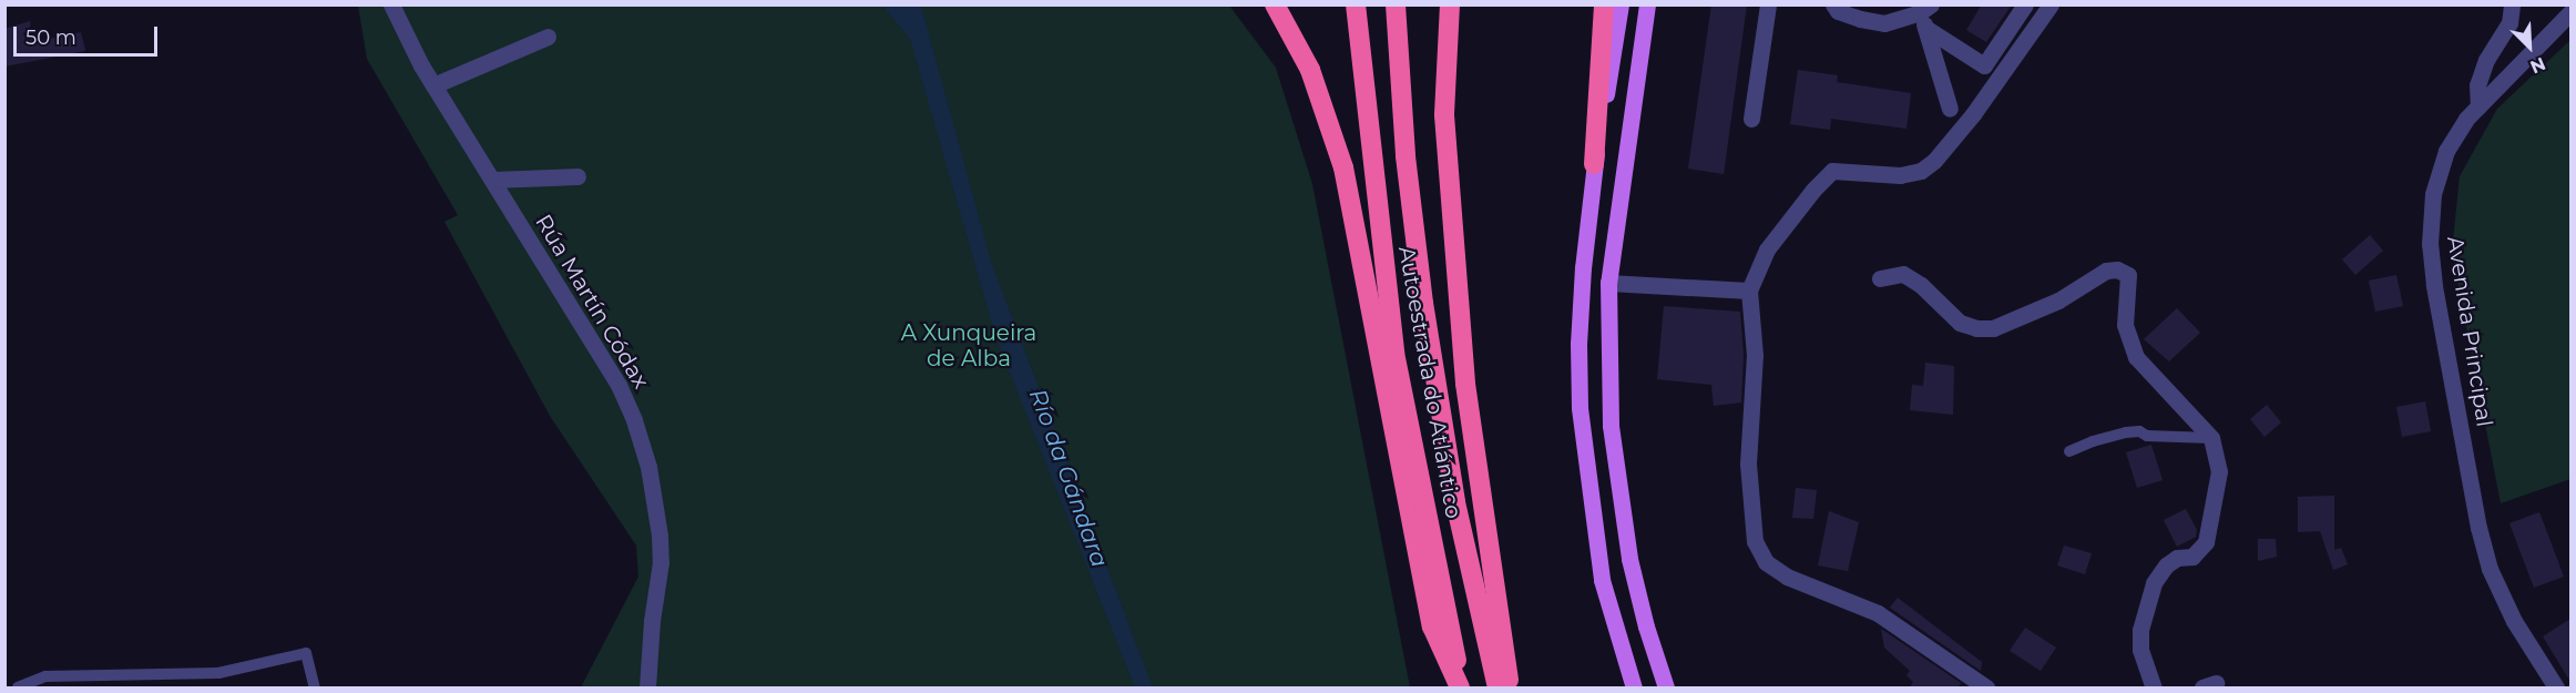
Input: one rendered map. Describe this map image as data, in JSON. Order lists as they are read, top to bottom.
{
  "streets": {
    "highway": ["Autoestrada do Atlántico"],
    "street": ["Rúa Martín Códax", "Avenida Principal"]
  },
  "water": ["Río da Gándara"],
  "parks": ["A Xunqueira de Alba"],
  "scale_bar": "50 m",
  "north": "bottom right"
}
